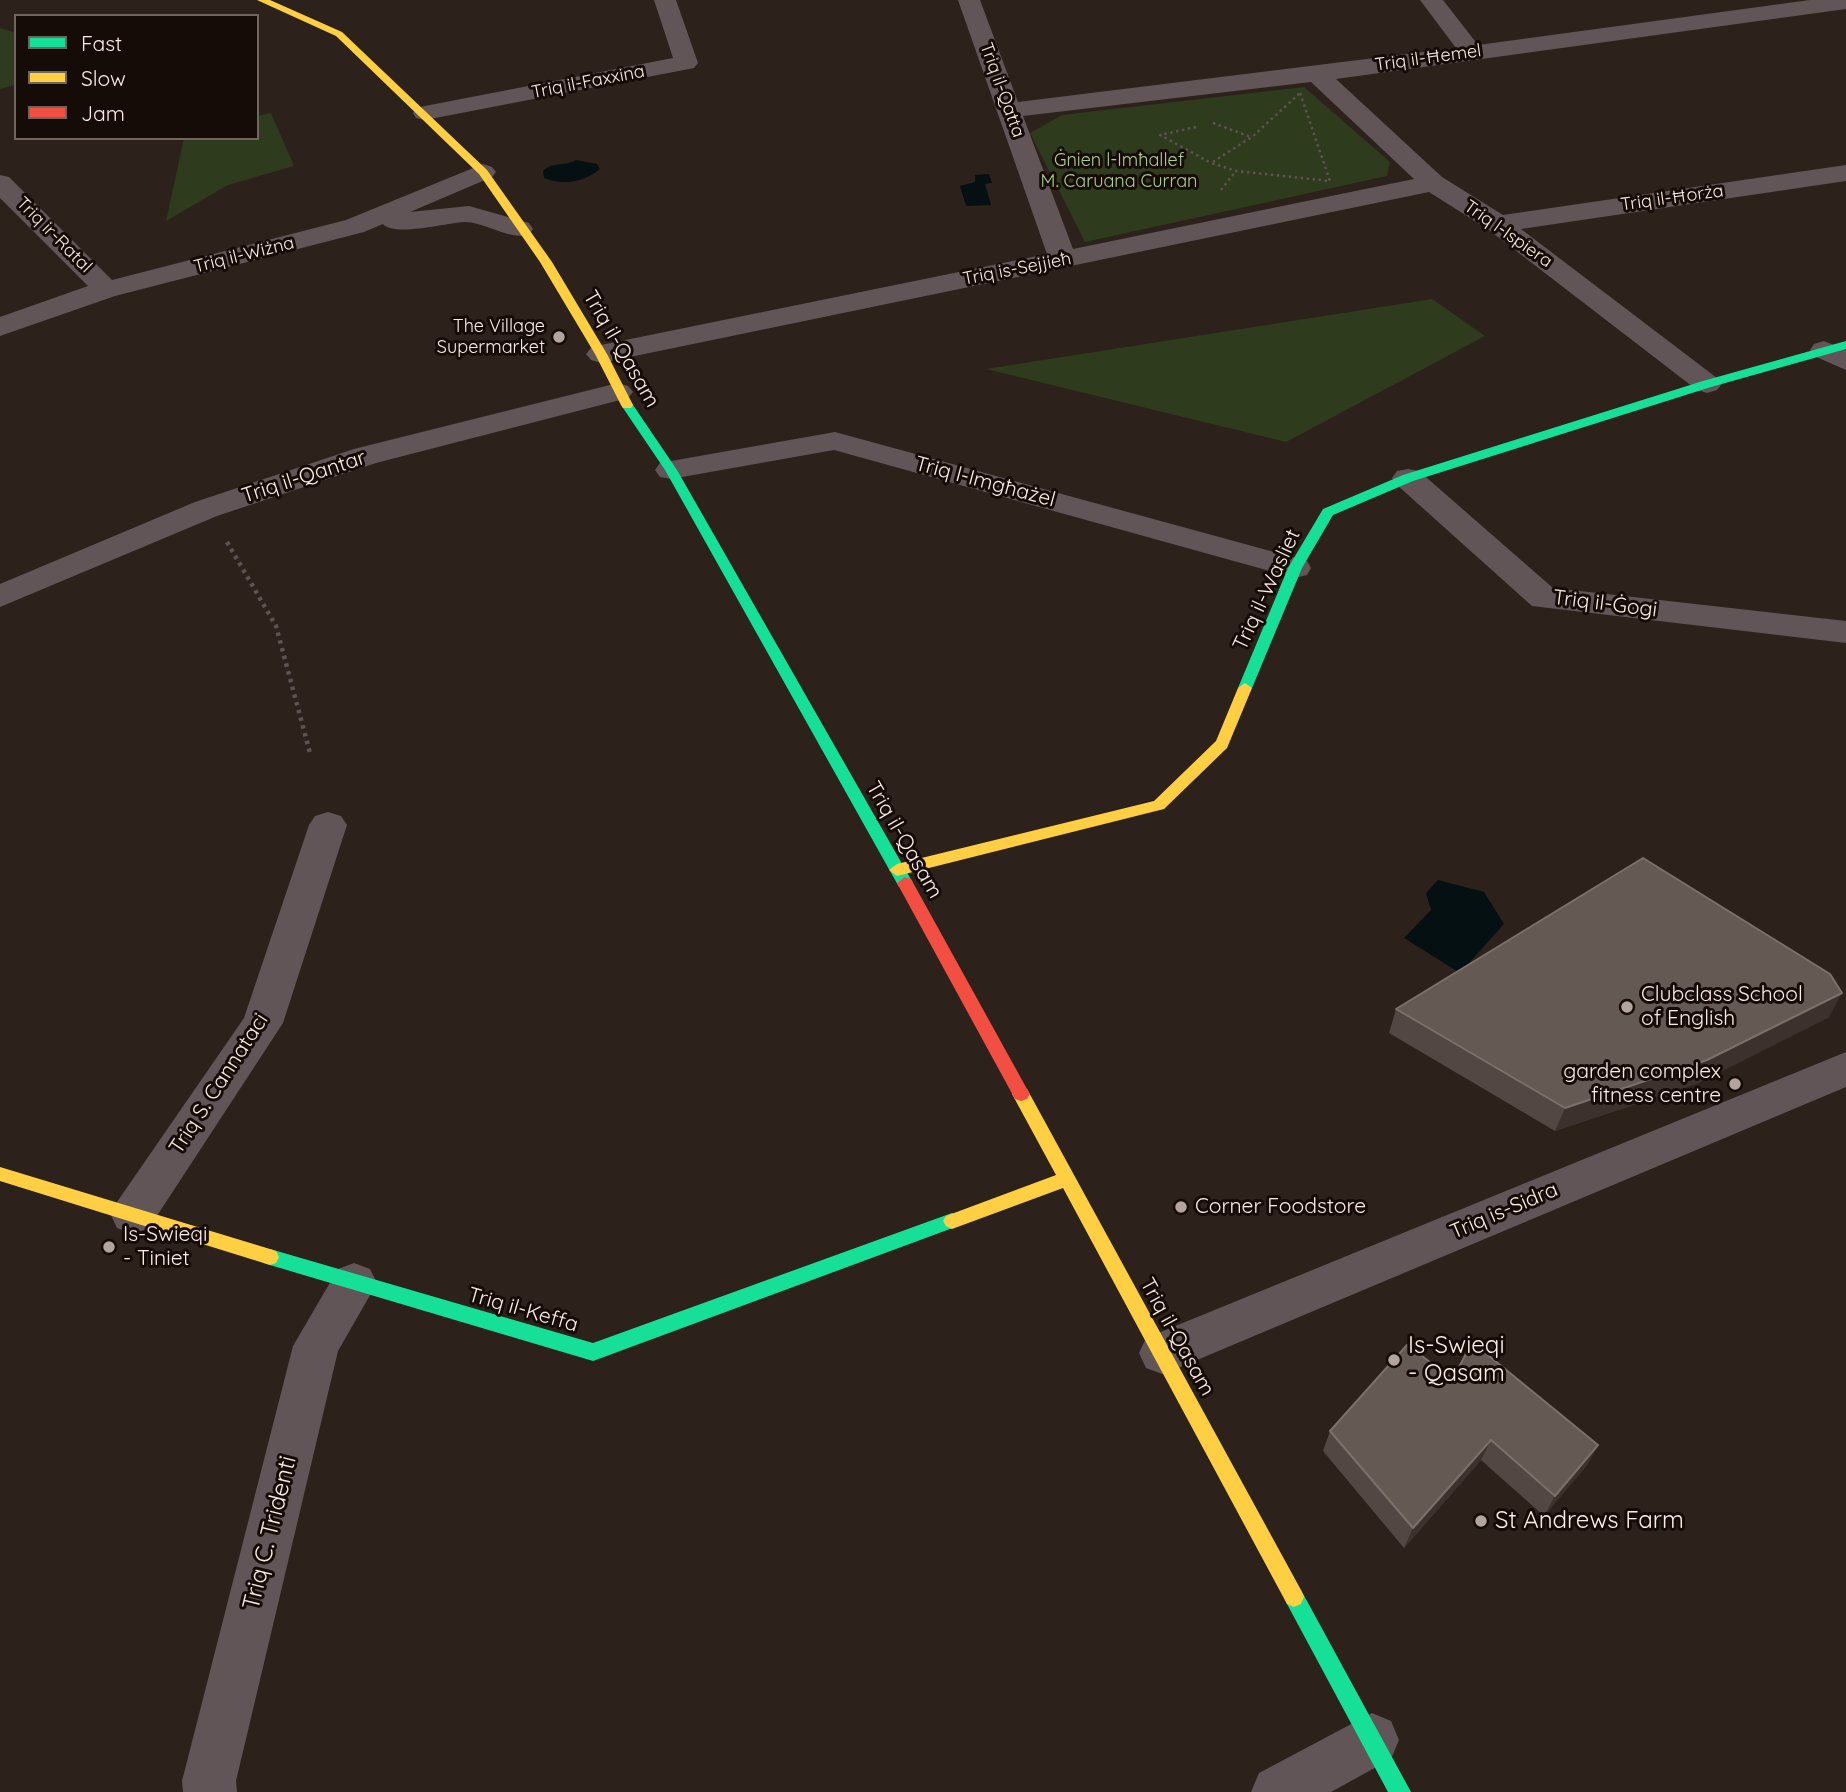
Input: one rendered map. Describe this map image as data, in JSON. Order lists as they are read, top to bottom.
{
  "streets": {
    "street": [
      "Triq il-Ħemel",
      "Triq il-Faxxina",
      "Triq il-Qatta",
      "Triq il-Ħorża",
      "Triq l-Ispiera",
      "Triq ir-Ratal",
      "Triq il-Wiżna",
      "Triq is-Sejjieħ",
      "Triq il-Qasam",
      "Triq il-Qantar",
      "Triq l-Imgħażel",
      "Triq il-Wasliet",
      "Triq il-Ġogi",
      "Triq S. Cannataci",
      "Triq is-Sidra",
      "Triq il-Keffa",
      "Triq C. Tridenti"
    ]
  },
  "crossings": [
    ["Triq il-Ħemel", "Triq il-Qatta"],
    ["Triq il-Ħemel", "Triq l-Ispiera"],
    ["Triq il-Faxxina", "Triq il-Qasam"],
    ["Triq il-Qatta", "Triq is-Sejjieħ"],
    ["Triq il-Ħorża", "Triq l-Ispiera"],
    ["Triq l-Ispiera", "Triq is-Sejjieħ"],
    ["Triq l-Ispiera", "Triq il-Wasliet"],
    ["Triq ir-Ratal", "Triq il-Wiżna"],
    ["Triq il-Wiżna", "Triq il-Qasam"],
    ["Triq is-Sejjieħ", "Triq il-Qasam"],
    ["Triq il-Qasam", "Triq il-Qantar"],
    ["Triq il-Qasam", "Triq l-Imgħażel"],
    ["Triq il-Qasam", "Triq il-Wasliet"],
    ["Triq il-Qasam", "Triq is-Sidra"],
    ["Triq il-Qasam", "Triq il-Keffa"],
    ["Triq l-Imgħażel", "Triq il-Wasliet"],
    ["Triq il-Wasliet", "Triq il-Ġogi"],
    ["Triq S. Cannataci", "Triq il-Keffa"],
    ["Triq il-Keffa", "Triq C. Tridenti"]
  ],
  "parks": ["Ġnien l-Imħallef M. Caruana Curran"],
  "places": [
    "The Village Supermarket",
    "Clubclass School of English",
    "garden complex fitness centre",
    "Corner Foodstore",
    "Is-Swieqi - Tiniet",
    "Is-Swieqi - Qasam",
    "St Andrews Farm"
  ],
  "legend": ["Fast", "Slow", "Jam"]
}
